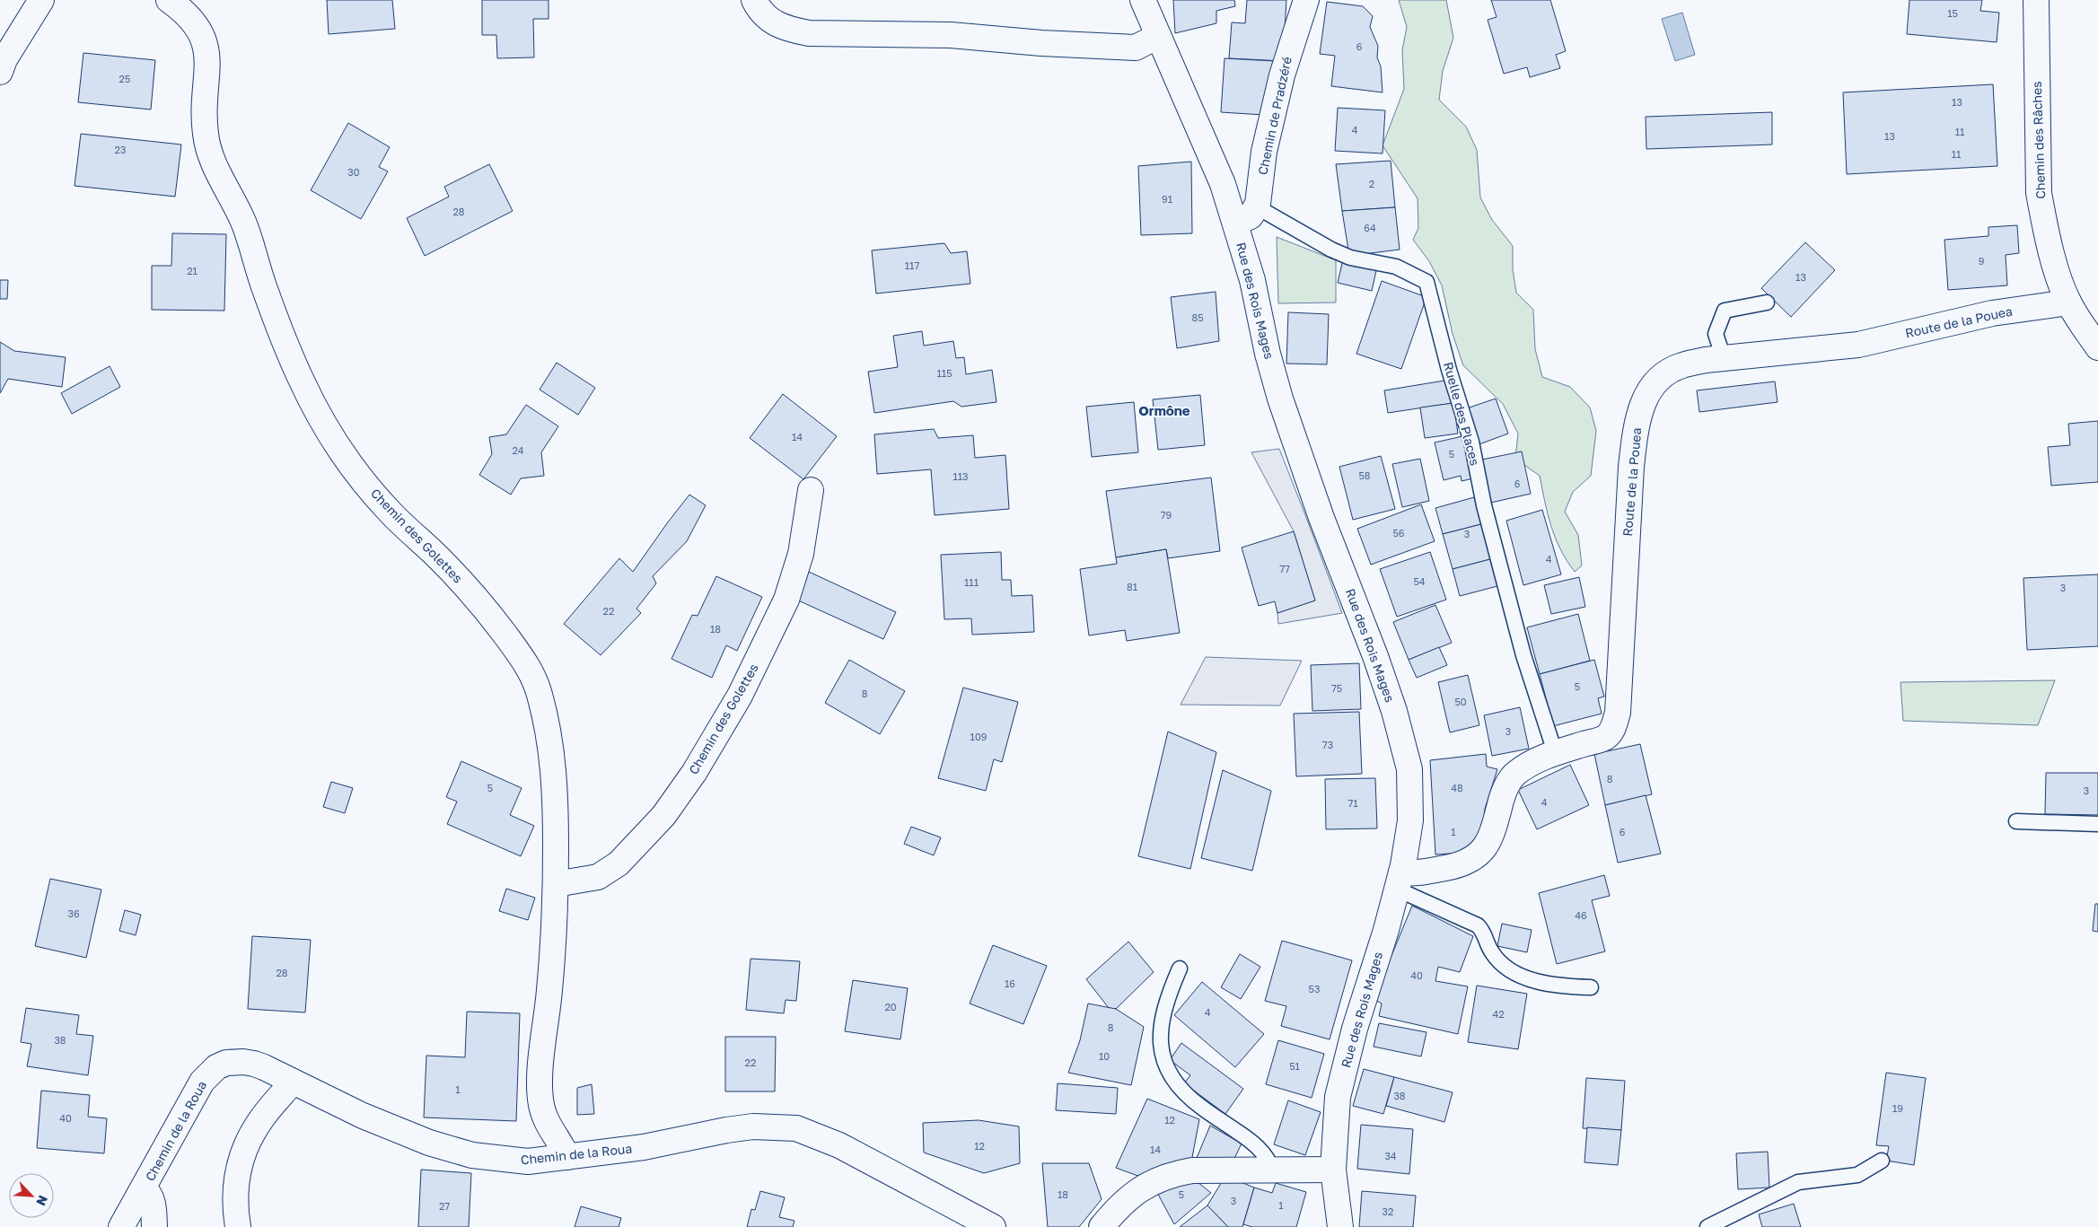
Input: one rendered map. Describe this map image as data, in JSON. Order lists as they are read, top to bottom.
{
  "streets": {
    "street": [
      "Chemin de Pradzéré",
      "Chemin des Râches",
      "Rue des Rois Mages",
      "Route de la Pouea",
      "Chemin des Golettes",
      "Chemin de la Roua"
    ],
    "lane": ["Ruelle des Places"]
  },
  "crossings": [
    ["Chemin de Pradzéré", "Ruelle des Places"],
    ["Chemin des Râches", "Route de la Pouea"],
    ["Rue des Rois Mages", "Route de la Pouea"],
    ["Route de la Pouea", "Ruelle des Places"],
    ["Chemin des Golettes", "Chemin de la Roua"]
  ],
  "districts": ["Ormône"],
  "house_numbers": [
    "15",
    "6",
    "25",
    "13",
    "4",
    "11",
    "13",
    "23",
    "11",
    "30",
    "2",
    "91",
    "28",
    "64",
    "9",
    "117",
    "21",
    "13",
    "85",
    "115",
    "14",
    "24",
    "5",
    "58",
    "113",
    "6",
    "79",
    "56",
    "3",
    "4",
    "77",
    "54",
    "111",
    "81",
    "3",
    "22",
    "18",
    "5",
    "75",
    "8",
    "50",
    "3",
    "109",
    "73",
    "8",
    "5",
    "48",
    "3",
    "4",
    "71",
    "1",
    "6",
    "36",
    "46",
    "28",
    "40",
    "16",
    "53",
    "20",
    "4",
    "42",
    "8",
    "38",
    "10",
    "22",
    "51",
    "1",
    "38",
    "19",
    "40",
    "12",
    "12",
    "14",
    "34",
    "18",
    "5",
    "3",
    "1",
    "27",
    "32"
  ],
  "north": "bottom right"
}
